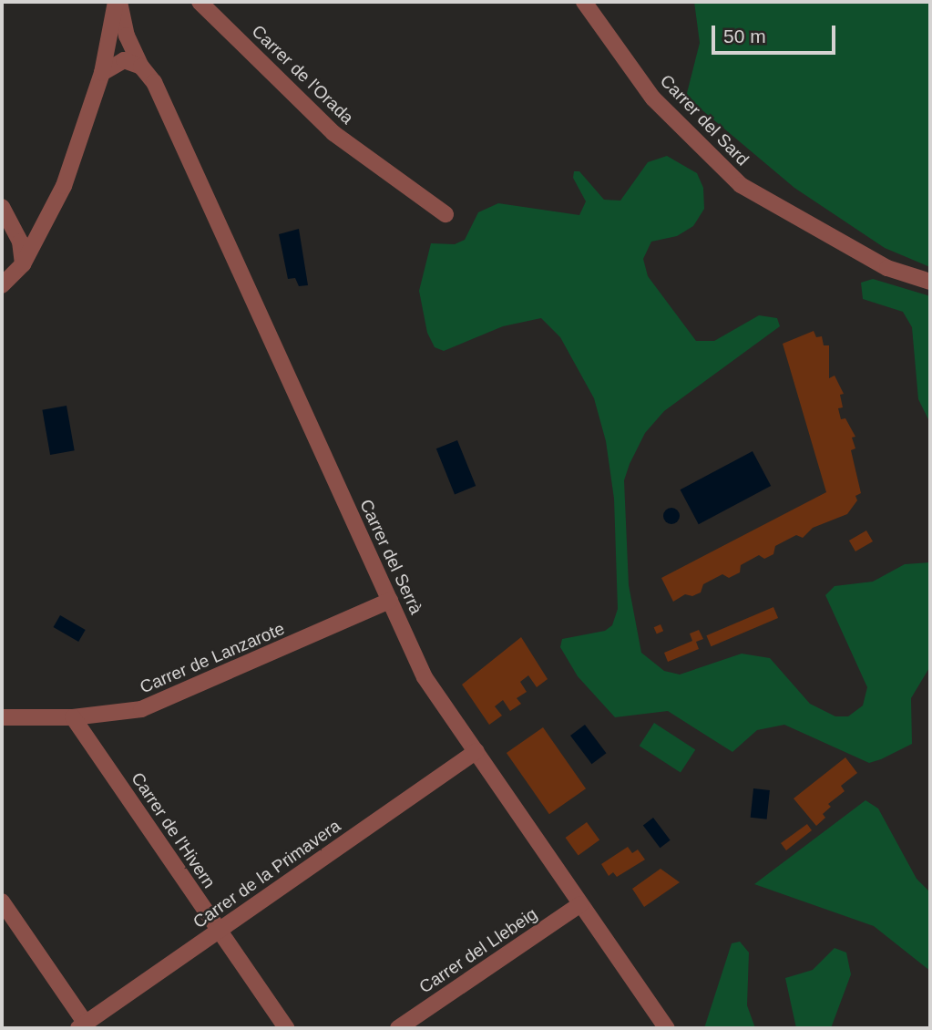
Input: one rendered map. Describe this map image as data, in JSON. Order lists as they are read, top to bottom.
{
  "streets": {
    "street": [
      "Carrer de l'Orada",
      "Carrer del Sard",
      "Carrer del Serrà",
      "Carrer de Lanzarote",
      "Carrer de l'Hivern",
      "Carrer de la Primavera",
      "Carrer del Llebeig"
    ]
  },
  "crossings": [
    ["Carrer del Serrà", "Carrer de Lanzarote"],
    ["Carrer del Serrà", "Carrer de la Primavera"],
    ["Carrer del Serrà", "Carrer del Llebeig"],
    ["Carrer de Lanzarote", "Carrer de l'Hivern"],
    ["Carrer de l'Hivern", "Carrer de la Primavera"]
  ],
  "scale_bar": "50 m"
}
